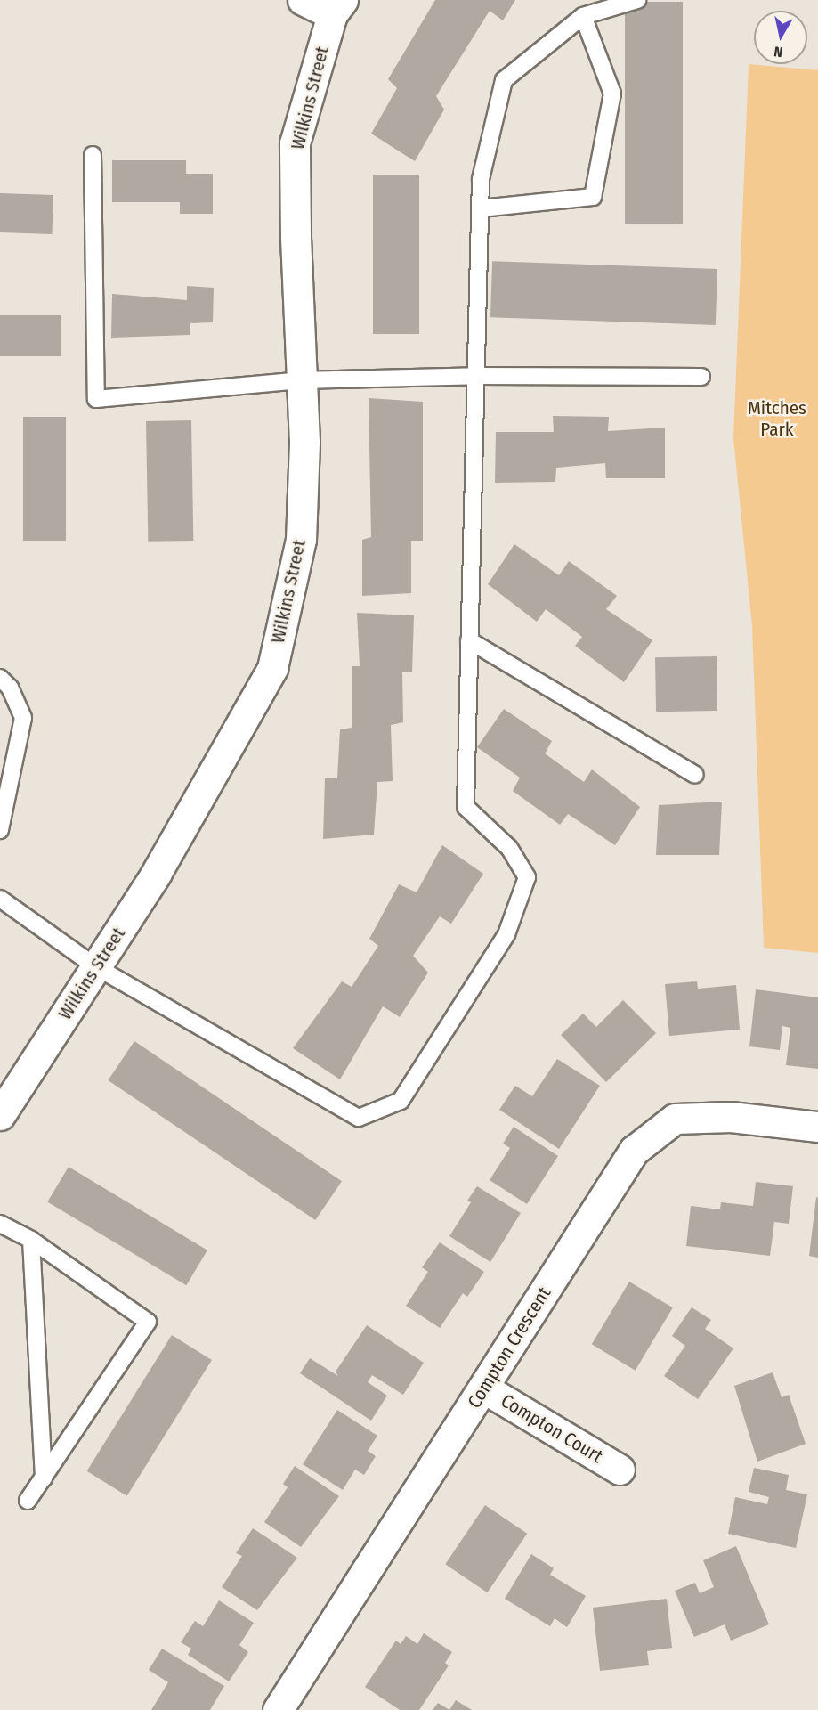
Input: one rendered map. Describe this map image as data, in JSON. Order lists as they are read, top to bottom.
{
  "streets": {
    "street": ["Wilkins Street", "Compton Crescent", "Compton Court"]
  },
  "crossings": [
    ["Compton Crescent", "Compton Court"]
  ],
  "parks": ["Mitches Park"],
  "north": "bottom"
}
